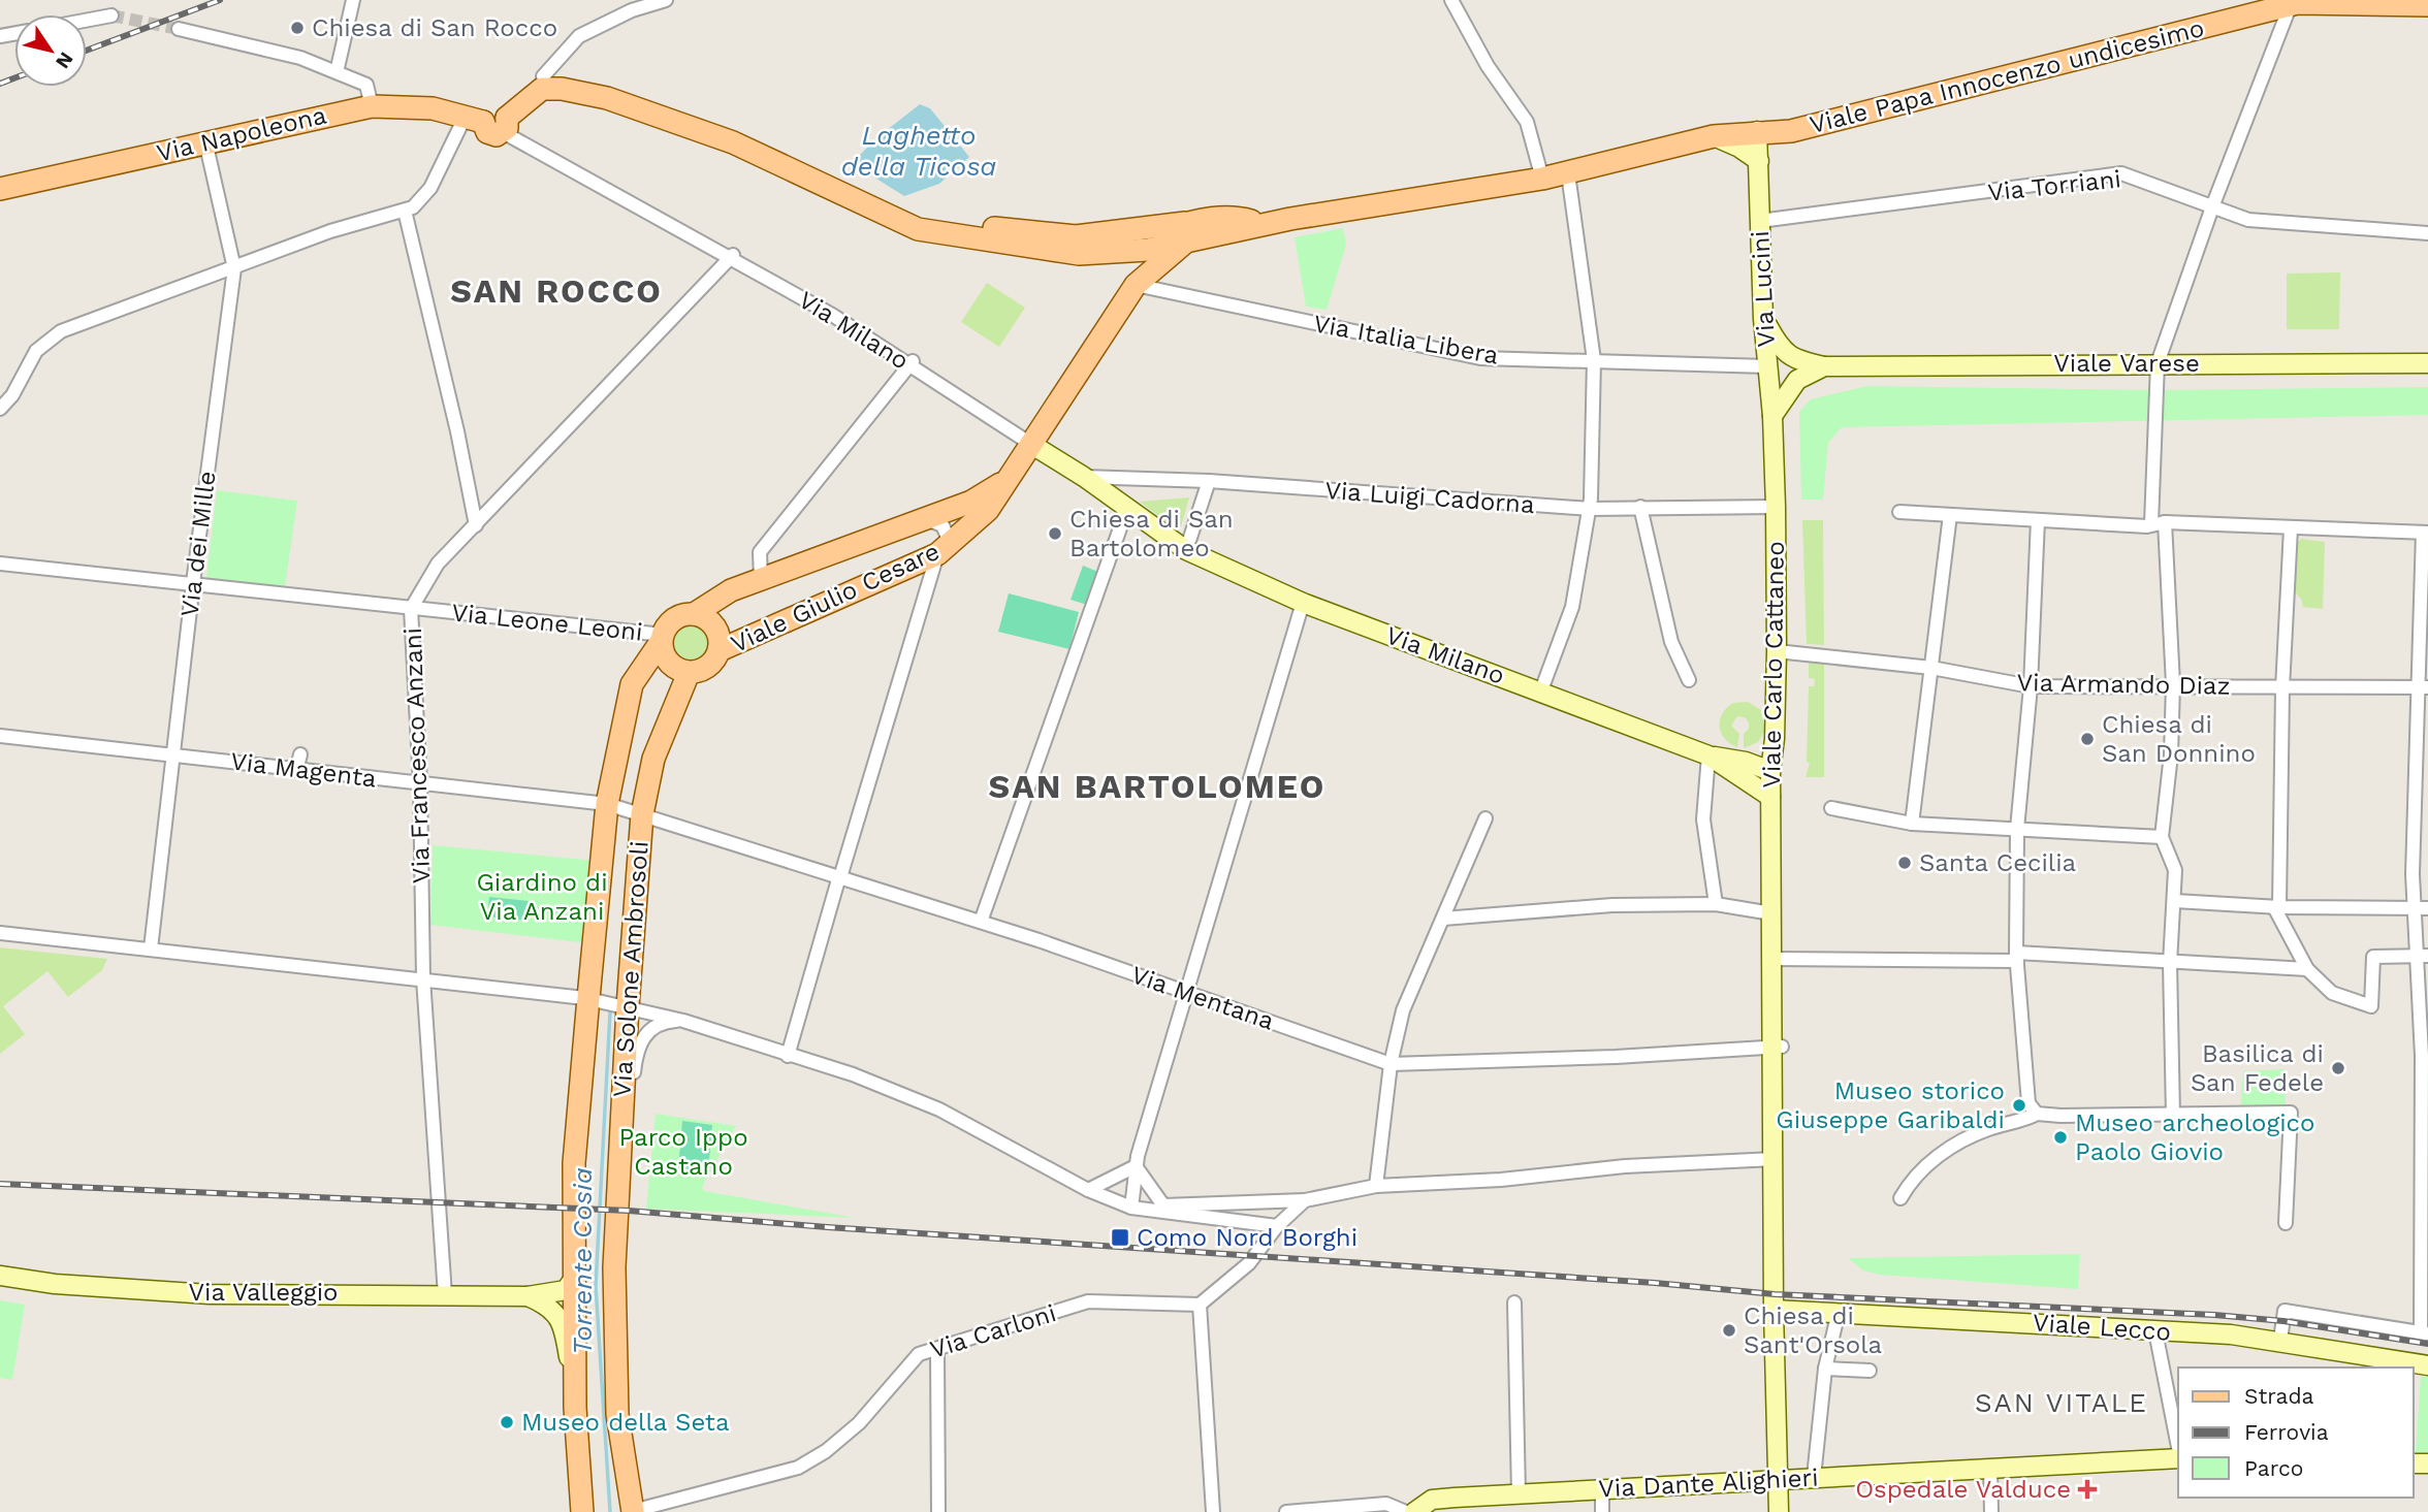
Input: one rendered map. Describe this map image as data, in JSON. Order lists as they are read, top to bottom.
{
  "streets": {
    "main road": [
      "Viale Papa Innocenzo undicesimo",
      "Via Napoleona",
      "Viale Giulio Cesare",
      "Via Solone Ambrosoli"
    ],
    "street": [
      "Via Torriani",
      "Via Lucini",
      "Via Milano",
      "Via Italia Libera",
      "Viale Varese",
      "Via Luigi Cadorna",
      "Via dei Mille",
      "Via Leone Leoni",
      "Viale Carlo Cattaneo",
      "Via Armando Diaz",
      "Via Francesco Anzani",
      "Via Magenta",
      "Via Mentana",
      "Via Valleggio",
      "Viale Lecco",
      "Via Carloni",
      "Via Dante Alighieri"
    ]
  },
  "crossings": [
    ["Viale Papa Innocenzo undicesimo", "Via Lucini"],
    ["Viale Papa Innocenzo undicesimo", "Viale Giulio Cesare"],
    ["Via Napoleona", "Via Milano"],
    ["Via Napoleona", "Via dei Mille"],
    ["Via Torriani", "Via Lucini"],
    ["Via Lucini", "Via Italia Libera"],
    ["Via Lucini", "Viale Varese"],
    ["Via Lucini", "Viale Carlo Cattaneo"],
    ["Via Milano", "Via Luigi Cadorna"],
    ["Via Milano", "Viale Giulio Cesare"],
    ["Via Milano", "Viale Carlo Cattaneo"],
    ["Via Milano", "Via Francesco Anzani"],
    ["Via Italia Libera", "Viale Giulio Cesare"],
    ["Viale Varese", "Viale Carlo Cattaneo"],
    ["Via Luigi Cadorna", "Viale Carlo Cattaneo"],
    ["Via dei Mille", "Via Leone Leoni"],
    ["Via dei Mille", "Via Magenta"],
    ["Viale Giulio Cesare", "Via Leone Leoni"],
    ["Via Leone Leoni", "Via Francesco Anzani"],
    ["Viale Carlo Cattaneo", "Via Armando Diaz"],
    ["Viale Carlo Cattaneo", "Via Mentana"],
    ["Viale Carlo Cattaneo", "Viale Lecco"],
    ["Viale Carlo Cattaneo", "Via Dante Alighieri"],
    ["Via Francesco Anzani", "Via Magenta"],
    ["Via Francesco Anzani", "Via Valleggio"],
    ["Via Magenta", "Via Solone Ambrosoli"],
    ["Via Magenta", "Via Mentana"],
    ["Via Solone Ambrosoli", "Via Mentana"],
    ["Via Solone Ambrosoli", "Via Valleggio"],
    ["Via Solone Ambrosoli", "Via Carloni"]
  ],
  "districts": ["SAN ROCCO", "SAN BARTOLOMEO", "SAN VITALE"],
  "water": ["Laghetto della Ticosa", "Torrente Cosia"],
  "parks": ["Giardino di Via Anzani", "Parco Ippo Castano"],
  "places": {
    "other": [
      "Chiesa di San Rocco",
      "Chiesa di San Bartolomeo",
      "Chiesa di San Donnino",
      "Santa Cecilia",
      "Basilica di San Fedele",
      "Museo storico Giuseppe Garibaldi",
      "Museo archeologico Paolo Giovio",
      "Chiesa di Sant'Orsola",
      "Museo della Seta"
    ],
    "transit": ["Como Nord Borghi"],
    "health": ["Ospedale Valduce"]
  },
  "legend": ["Strada", "Ferrovia", "Parco"],
  "north": "bottom right"
}
